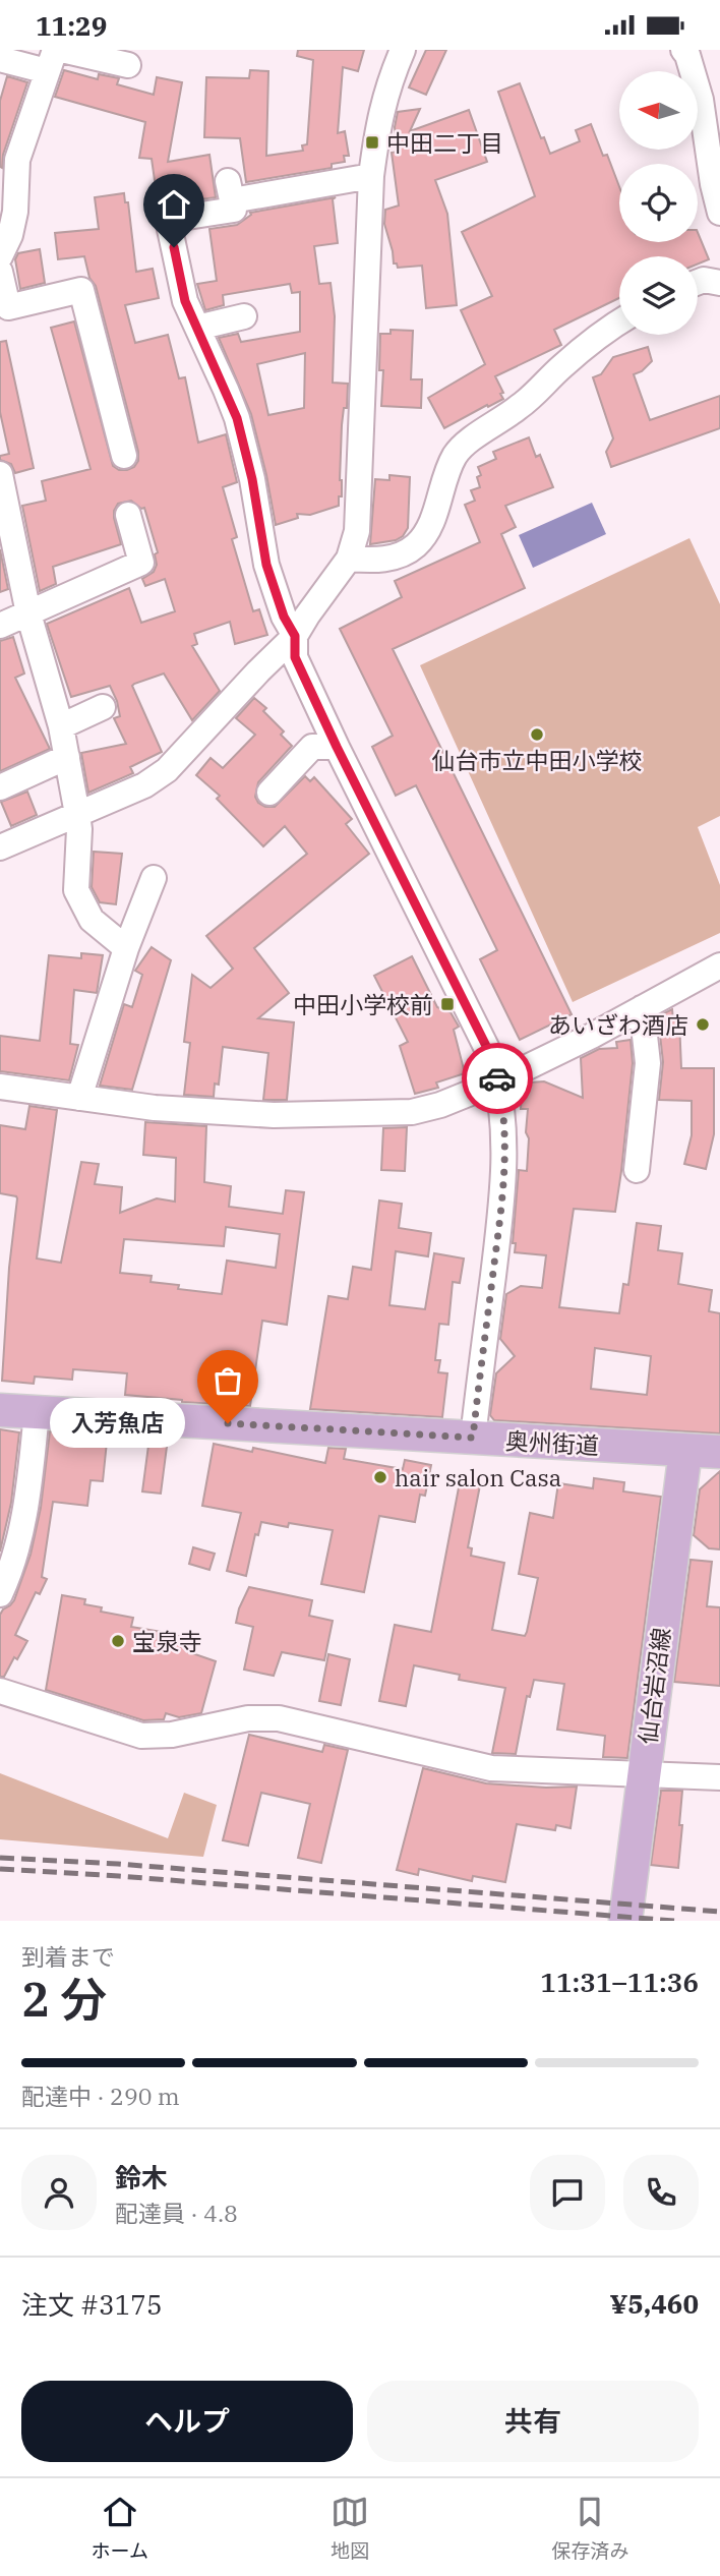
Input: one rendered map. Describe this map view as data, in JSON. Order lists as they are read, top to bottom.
{
  "streets": {
    "main road": ["奥州街道", "仙台岩沼線"]
  },
  "crossings": [
    ["奥州街道", "仙台岩沼線"]
  ],
  "places": {
    "transit": ["中田二丁目", "中田小学校前"],
    "other": [
      "仙台市立中田小学校",
      "あいざわ酒店",
      "入芳魚店",
      "hair salon Casa",
      "宝泉寺"
    ]
  },
  "north": "left",
  "page": {
    "status": "11:29",
    "bubble": "入芳魚店",
    "heading": ["2 分", "到着まで", "11:31–11:36"],
    "panel": [
      "鈴木",
      "配達員 · 4.8",
      "注文 #3175",
      "¥5,460"
    ],
    "bar": "配達中 · 290 m",
    "buttons": ["ヘルプ", "共有"],
    "tabs": ["ホーム", "地図", "保存済み"]
  }
}
